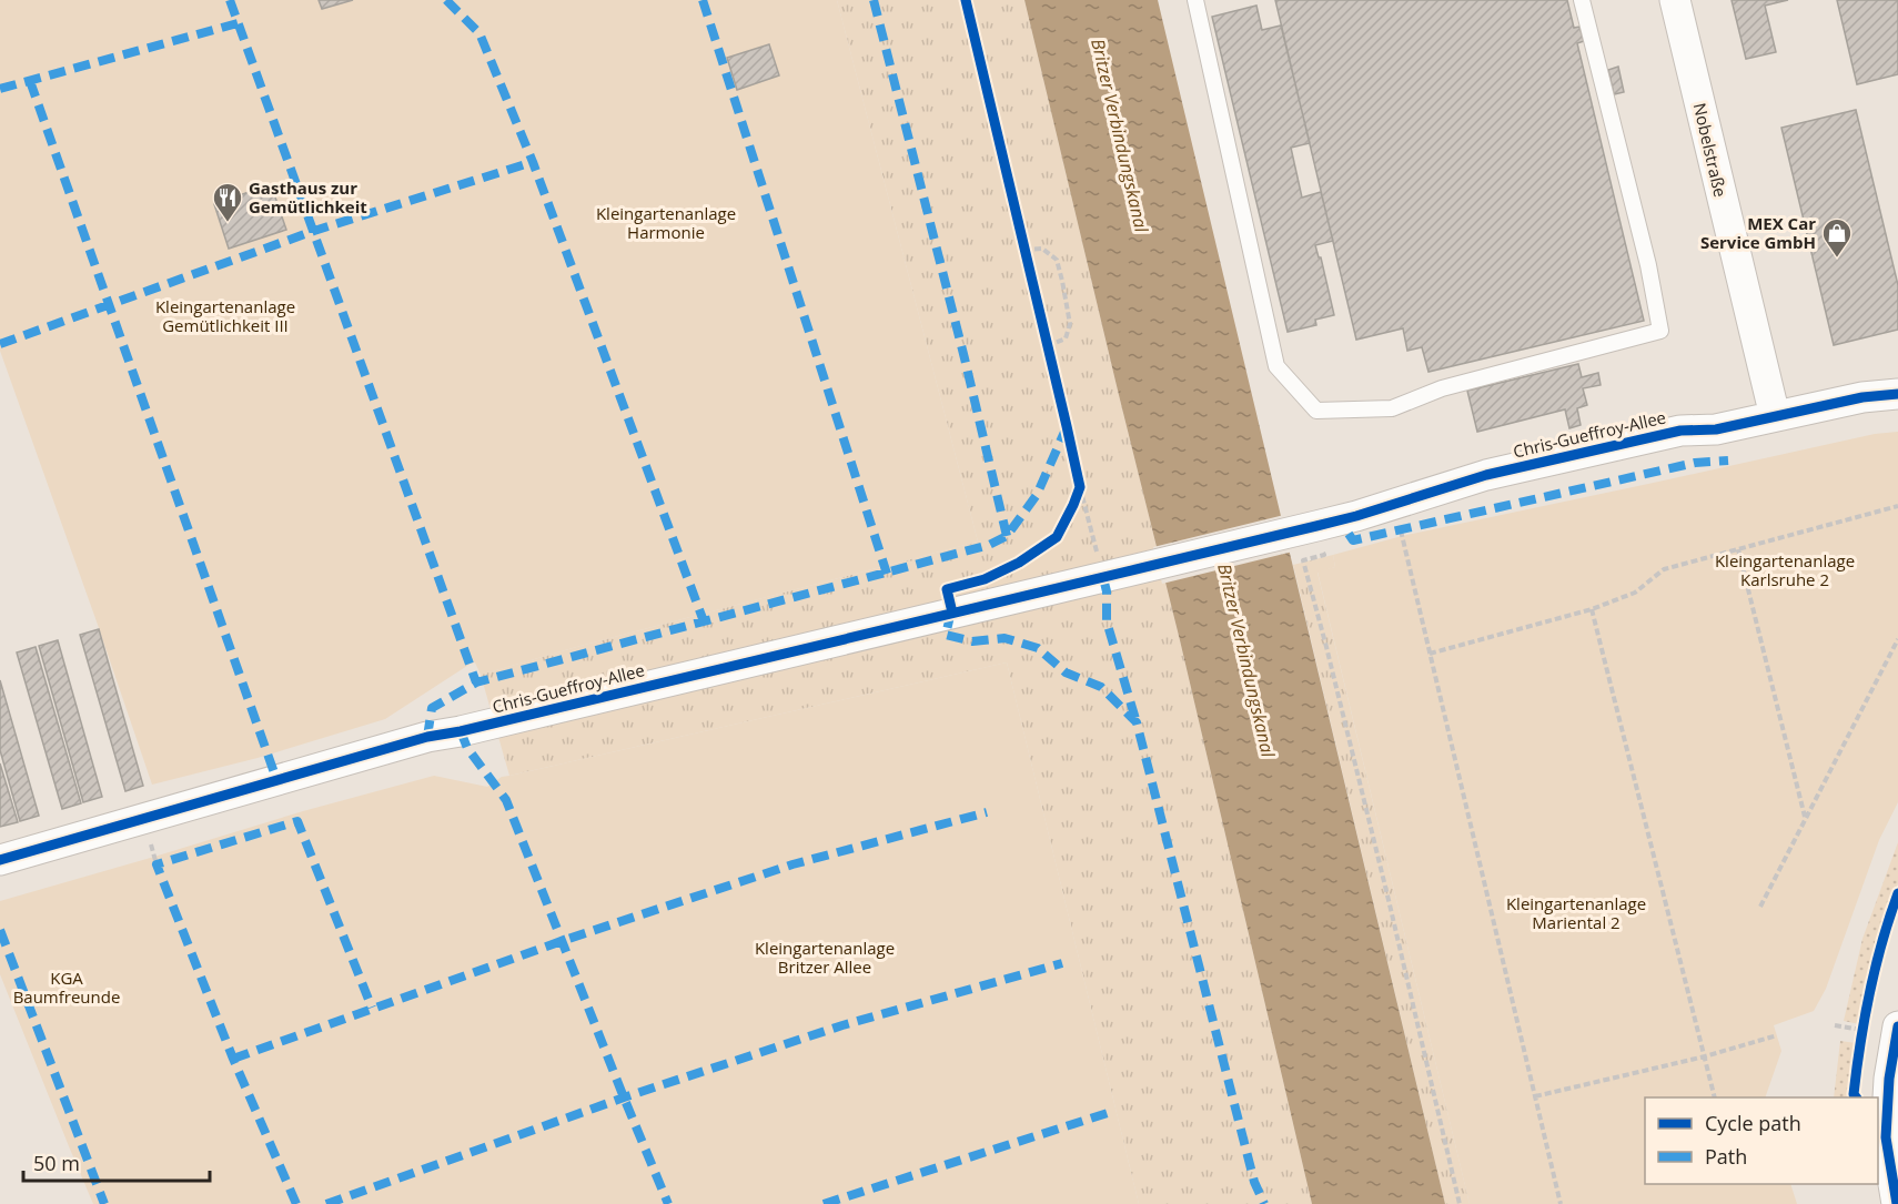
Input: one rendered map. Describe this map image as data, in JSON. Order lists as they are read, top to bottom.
{
  "streets": {
    "street": ["Nobelstraße", "Chris-Gueffroy-Allee"]
  },
  "crossings": [
    ["Nobelstraße", "Chris-Gueffroy-Allee"]
  ],
  "water": ["Britzer Verbindungskanal"],
  "parks": [
    "Kleingartenanlage Harmonie",
    "Kleingartenanlage Gemütlichkeit III",
    "Kleingartenanlage Karlsruhe 2",
    "Kleingartenanlage Mariental 2",
    "Kleingartenanlage Britzer Allee",
    "KGA Baumfreunde"
  ],
  "places": {
    "restaurant": ["Gasthaus zur Gemütlichkeit"],
    "shop": ["MEX Car Service GmbH"]
  },
  "legend": ["Cycle path", "Path"],
  "scale_bar": "50 m"
}
